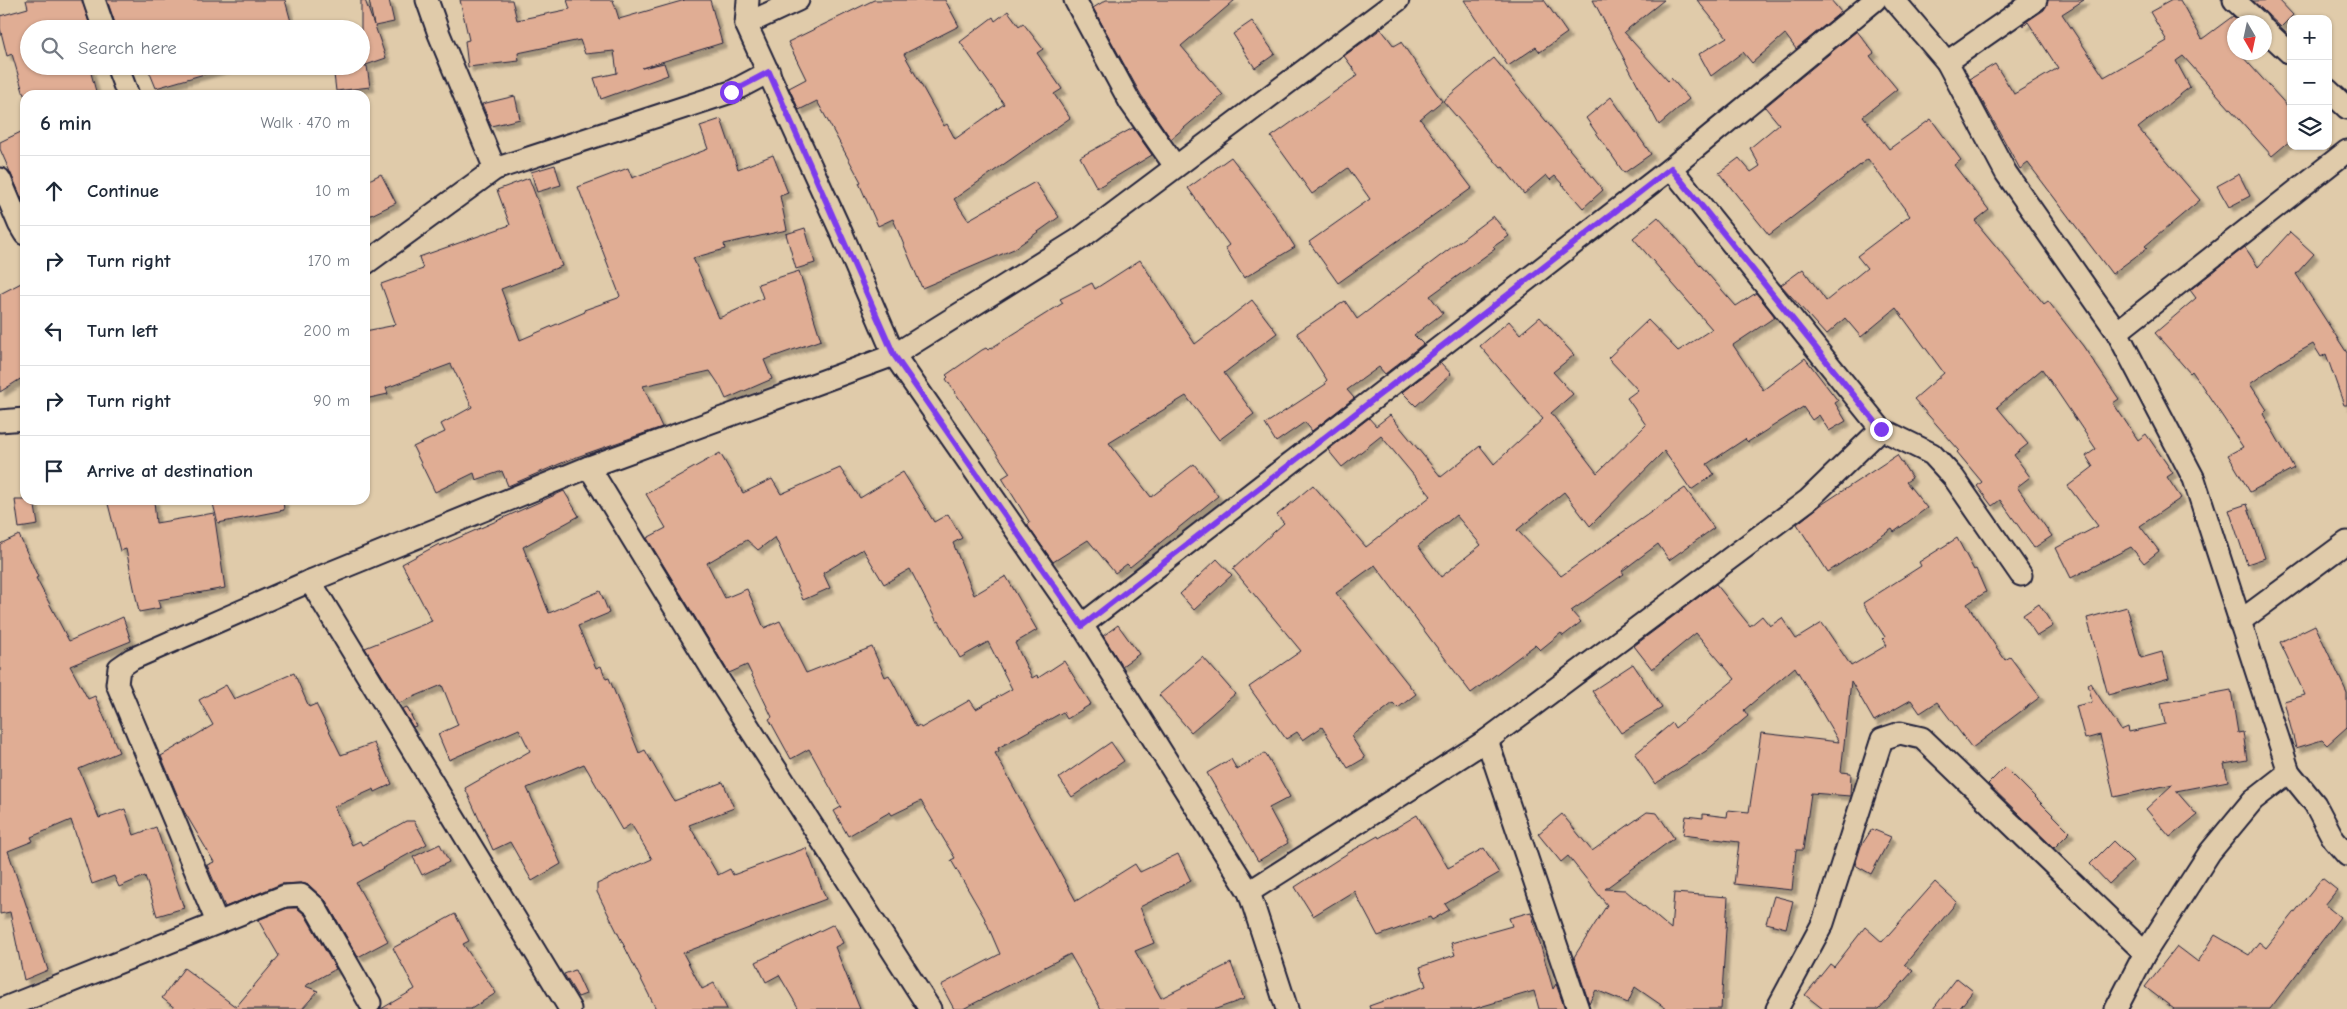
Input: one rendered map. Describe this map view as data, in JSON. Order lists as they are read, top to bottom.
{
  "north": "bottom",
  "page": {
    "map_buttons": ["+", "−"],
    "search": "Search here",
    "heading": ["6 min", "Walk · 470 m"],
    "list": [
      ["Continue", "10 m"],
      ["Turn right", "170 m"],
      ["Turn left", "200 m"],
      ["Turn right", "90 m"],
      "Arrive at destination"
    ]
  }
}
